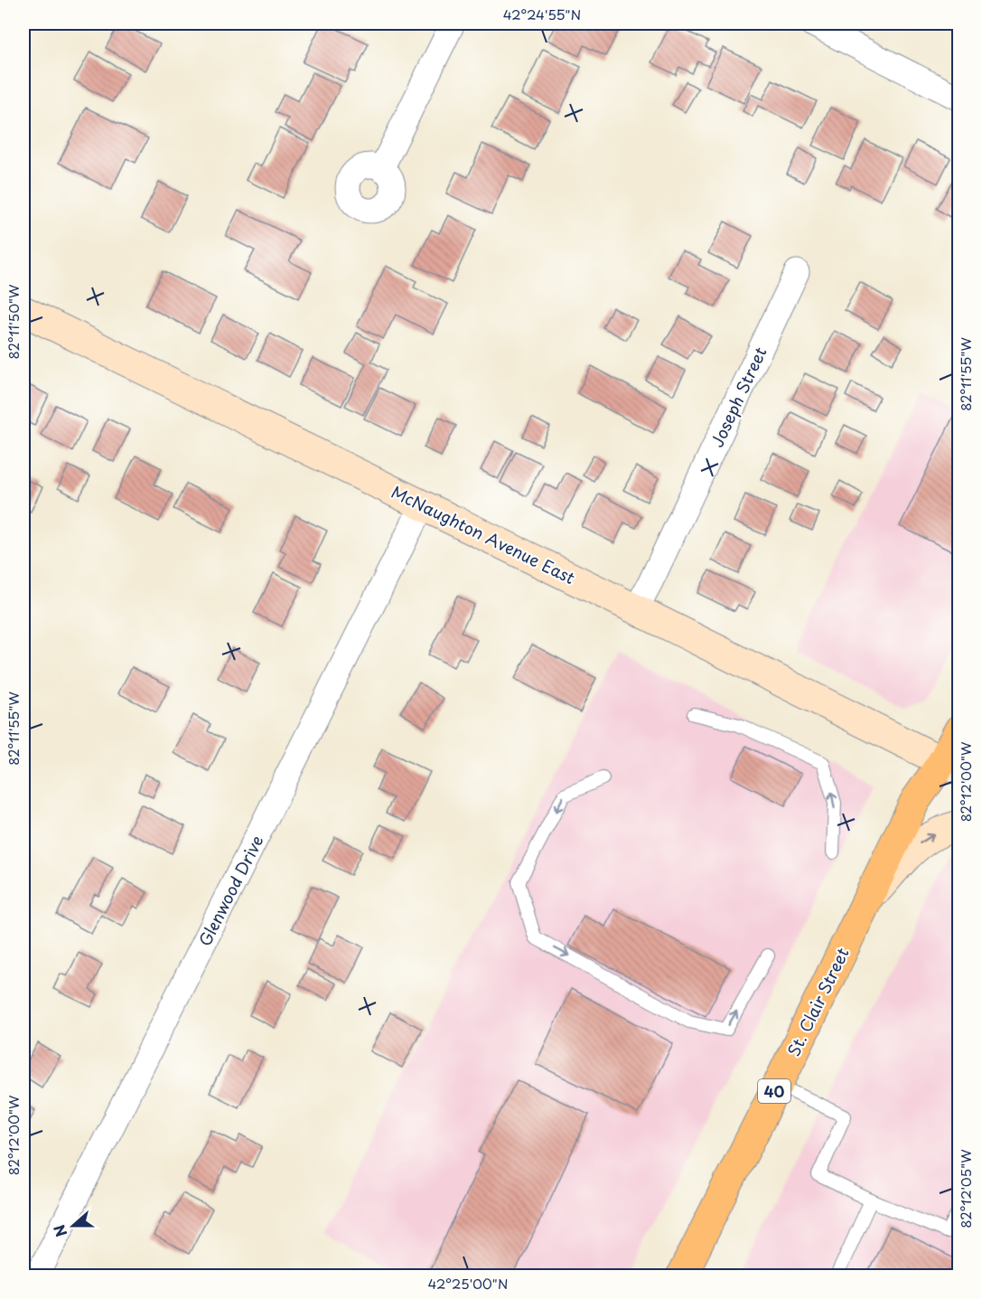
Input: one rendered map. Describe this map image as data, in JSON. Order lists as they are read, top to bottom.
{
  "streets": {
    "main road": ["McNaughton Avenue East", "St. Clair Street", "40"],
    "street": ["Joseph Street", "Glenwood Drive"]
  },
  "crossings": [
    ["Joseph Street", "McNaughton Avenue East"],
    ["McNaughton Avenue East", "Glenwood Drive"],
    ["McNaughton Avenue East", "St. Clair Street"]
  ],
  "north": "left",
  "coordinates": [
    "42°24'55\"N",
    "82°11'50\"W",
    "82°11'55\"W",
    "82°12'00\"W",
    "82°12'05\"W",
    "42°25'00\"N"
  ]
}
